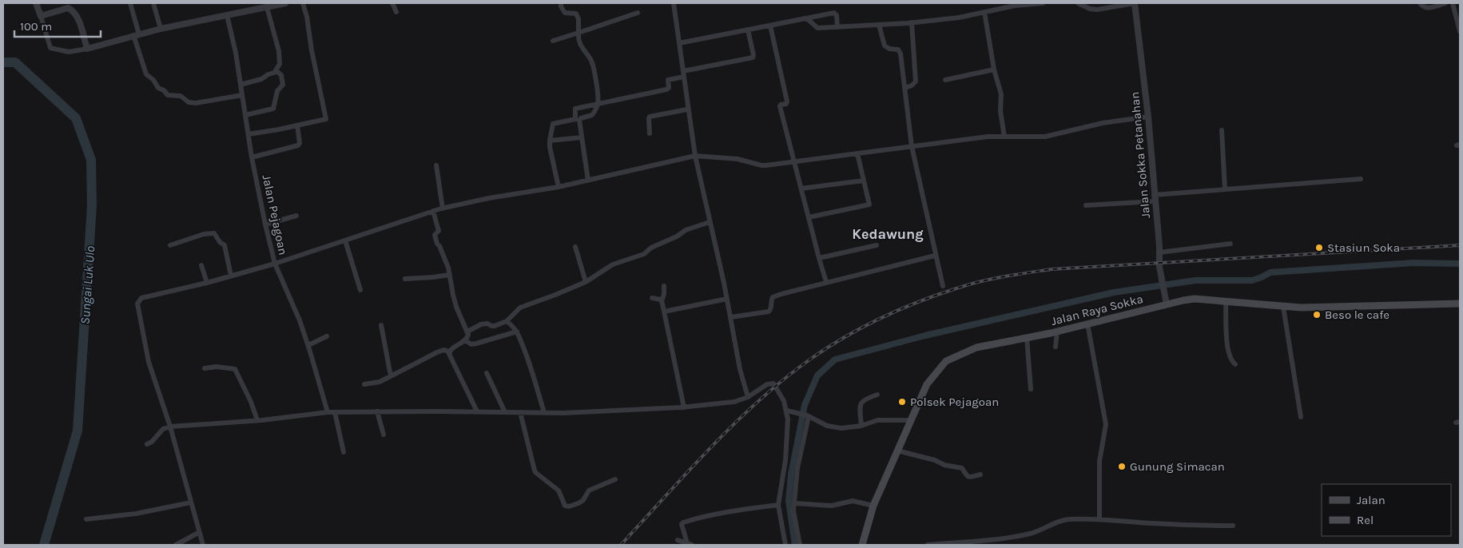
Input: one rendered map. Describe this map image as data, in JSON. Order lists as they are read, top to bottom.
{
  "streets": {
    "main road": ["Jalan Raya Sokka"],
    "street": ["Jalan Sokka Petanahan", "Jalan Pejagoan"]
  },
  "crossings": [
    ["Jalan Sokka Petanahan", "Jalan Raya Sokka"]
  ],
  "districts": ["Kedawung"],
  "water": ["Sungai Luk Ulo"],
  "places": [
    "Stasiun Soka",
    "Beso le cafe",
    "Polsek Pejagoan",
    "Gunung Simacan"
  ],
  "legend": ["Jalan", "Rel"],
  "scale_bar": "100 m"
}
